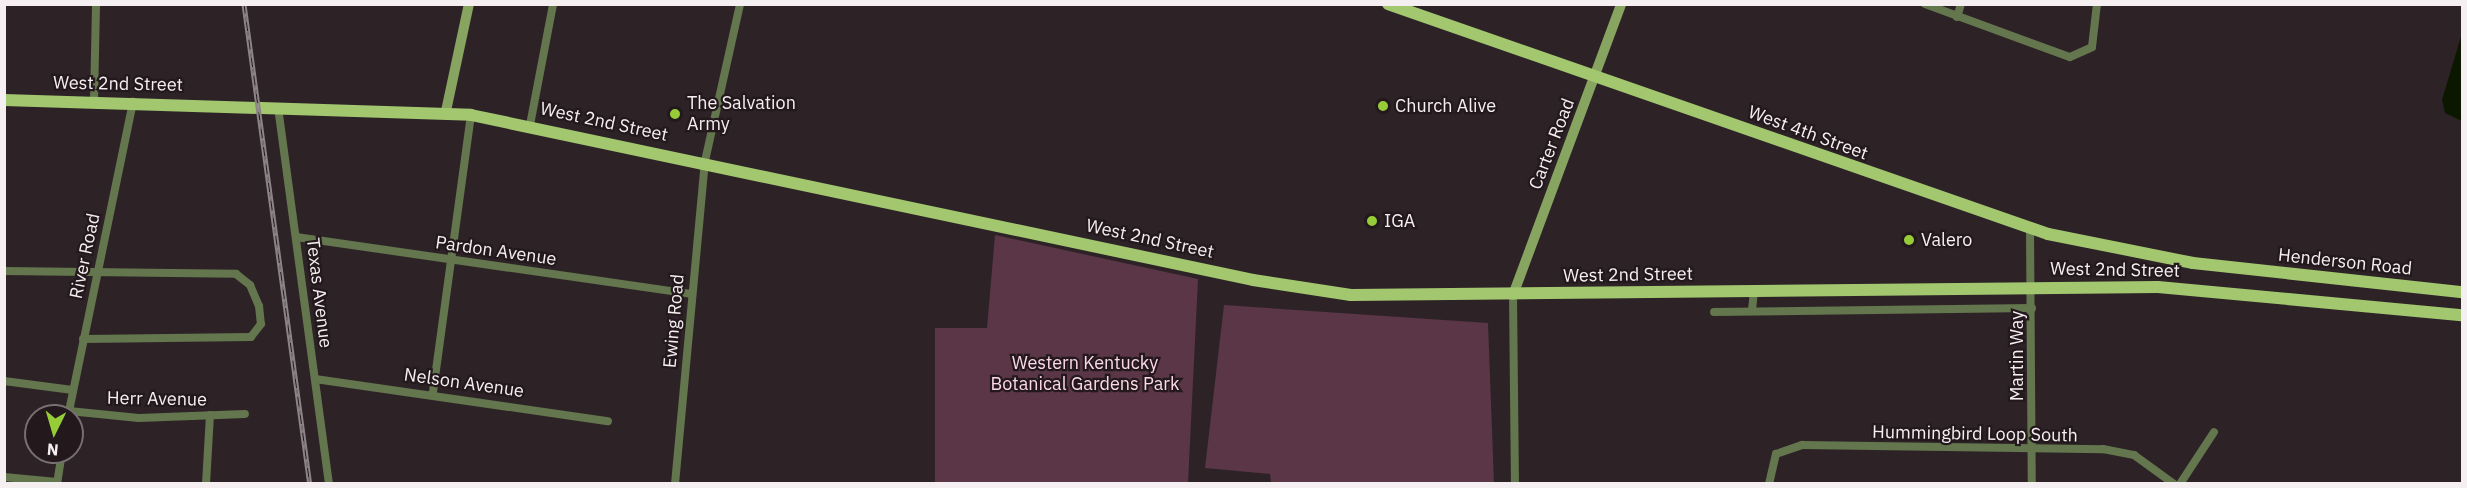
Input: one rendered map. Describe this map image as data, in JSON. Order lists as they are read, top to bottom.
{
  "streets": {
    "main road": [
      "West 2nd Street",
      "West 4th Street",
      "Carter Road",
      "Henderson Road"
    ],
    "street": [
      "Pardon Avenue",
      "River Road",
      "Texas Avenue",
      "Ewing Road",
      "Martin Way",
      "Nelson Avenue",
      "Herr Avenue",
      "Hummingbird Loop South"
    ]
  },
  "crossings": [
    ["West 2nd Street", "Carter Road"],
    ["West 2nd Street", "River Road"],
    ["West 2nd Street", "Texas Avenue"],
    ["West 2nd Street", "Ewing Road"],
    ["West 2nd Street", "Martin Way"],
    ["West 4th Street", "Carter Road"],
    ["West 4th Street", "Henderson Road"],
    ["West 4th Street", "Martin Way"],
    ["Pardon Avenue", "Texas Avenue"],
    ["Pardon Avenue", "Ewing Road"],
    ["Texas Avenue", "Nelson Avenue"],
    ["Martin Way", "Hummingbird Loop South"]
  ],
  "parks": ["Western Kentucky Botanical Gardens Park"],
  "places": [
    "Church Alive",
    "The Salvation Army",
    "IGA",
    "Valero"
  ],
  "north": "bottom"
}
